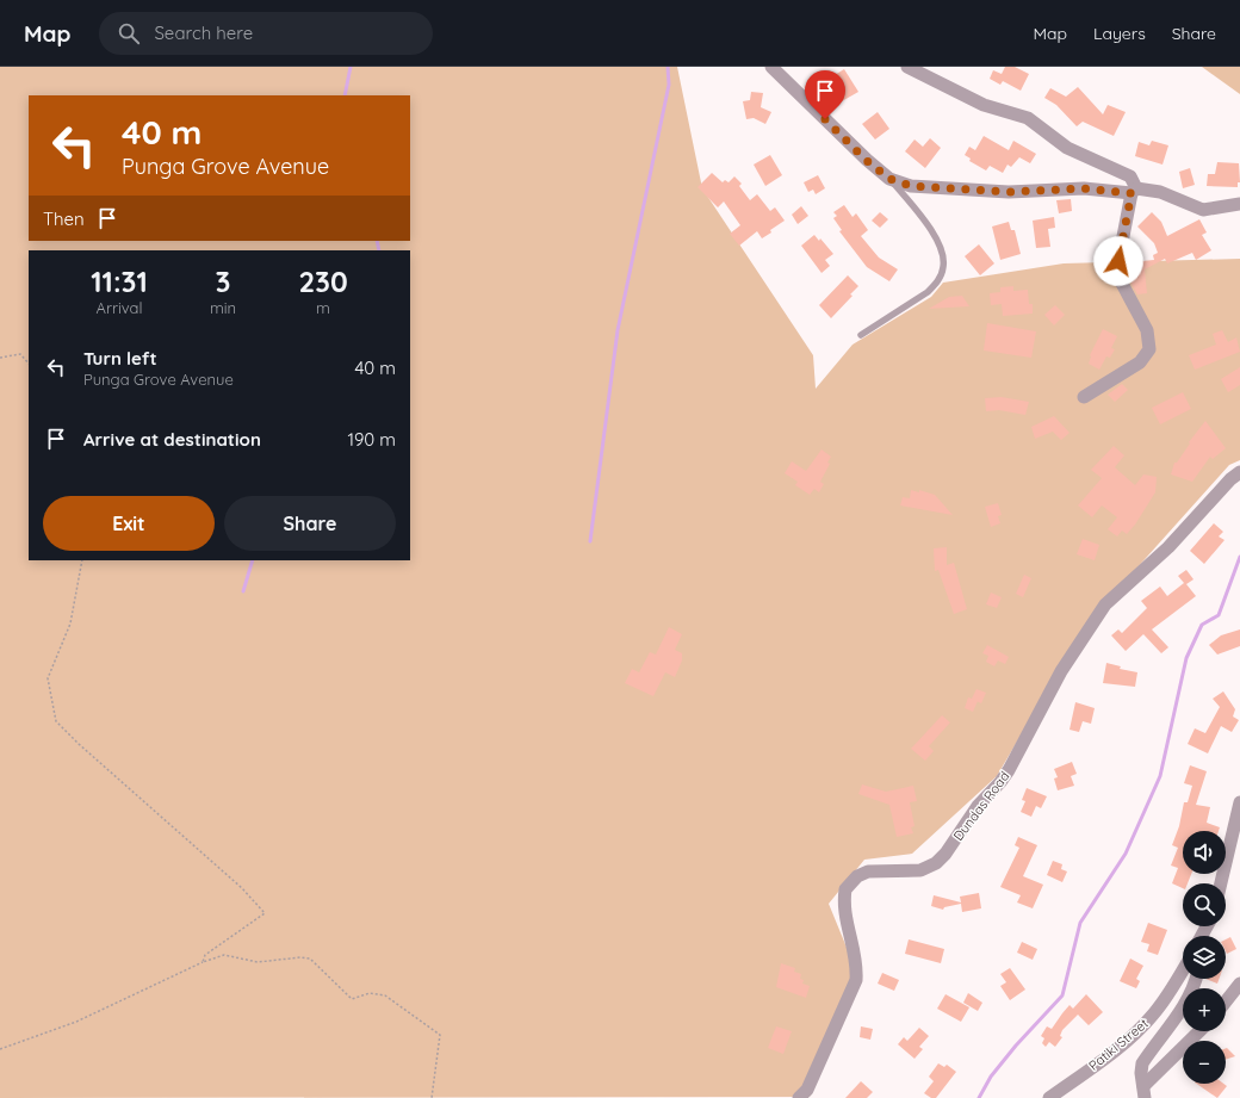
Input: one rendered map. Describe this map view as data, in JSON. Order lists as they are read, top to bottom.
{
  "streets": {
    "street": ["Dundas Road", "Patiki Street"]
  },
  "page": {
    "header": "Map",
    "search": "Search here",
    "nav": ["Map", "Layers", "Share"],
    "turn": ["40 m", "Punga Grove Avenue"],
    "then": "Then",
    "eta": [
      "11:31",
      "Arrival",
      "3",
      "min",
      "230",
      "m"
    ],
    "list": [
      {
        "name": "Turn left",
        "note": "Punga Grove Avenue",
        "value": "40 m"
      },
      {
        "name": "Arrive at destination",
        "value": "190 m"
      }
    ],
    "buttons": ["Exit", "Share"],
    "map_buttons": ["+", "−"]
  }
}
